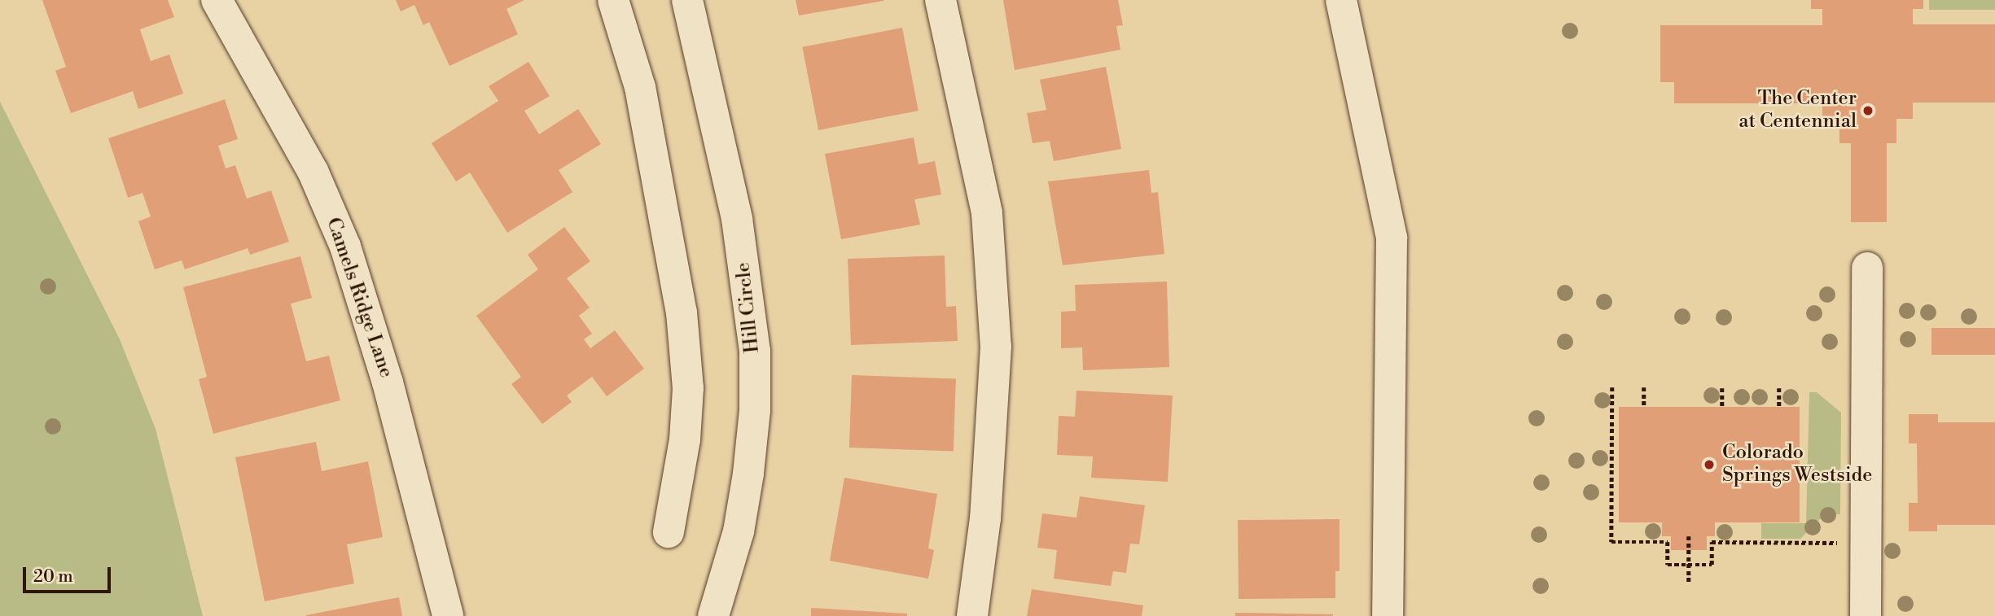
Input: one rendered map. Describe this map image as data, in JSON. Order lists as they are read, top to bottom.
{
  "streets": {
    "street": ["Camels Ridge Lane", "Hill Circle"]
  },
  "places": ["The Center at Centennial", "Colorado Springs Westside"],
  "scale_bar": "20 m"
}
